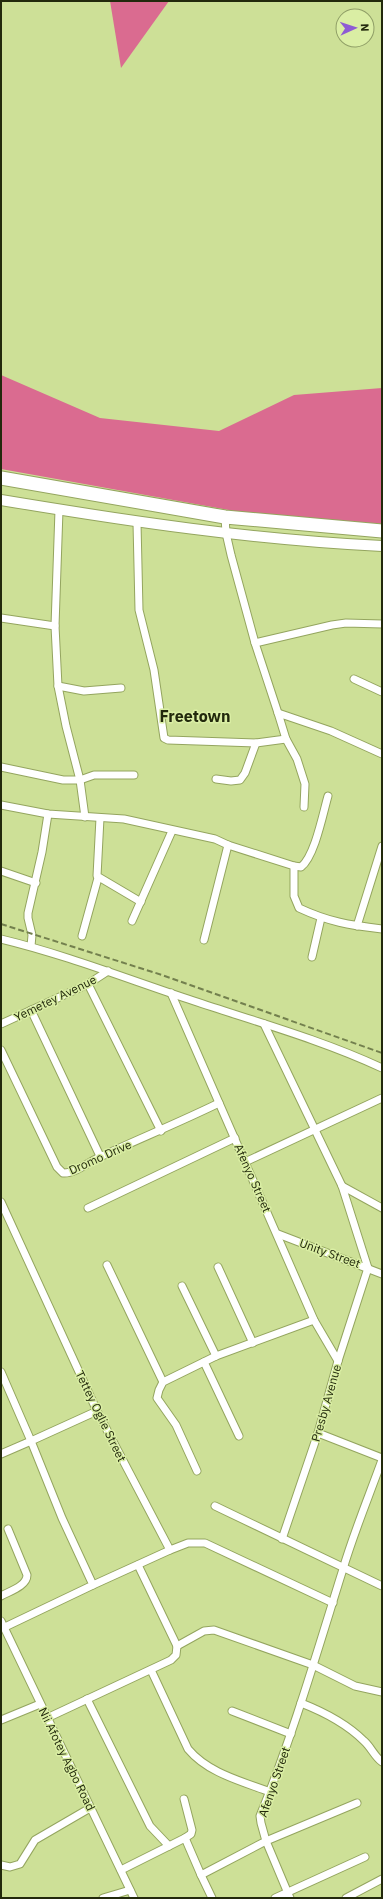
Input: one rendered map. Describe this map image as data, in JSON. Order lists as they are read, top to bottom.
{
  "streets": {
    "street": [
      "Yemetey Avenue",
      "Dromo Drive",
      "Afenyo Street",
      "Unity Street",
      "Presby Avenue",
      "Tettey Oglie Street",
      "Nii Afotey Agbo Road"
    ]
  },
  "crossings": [
    ["Dromo Drive", "Afenyo Street"],
    ["Afenyo Street", "Unity Street"],
    ["Afenyo Street", "Presby Avenue"],
    ["Unity Street", "Presby Avenue"]
  ],
  "districts": ["Freetown"],
  "north": "right"
}
